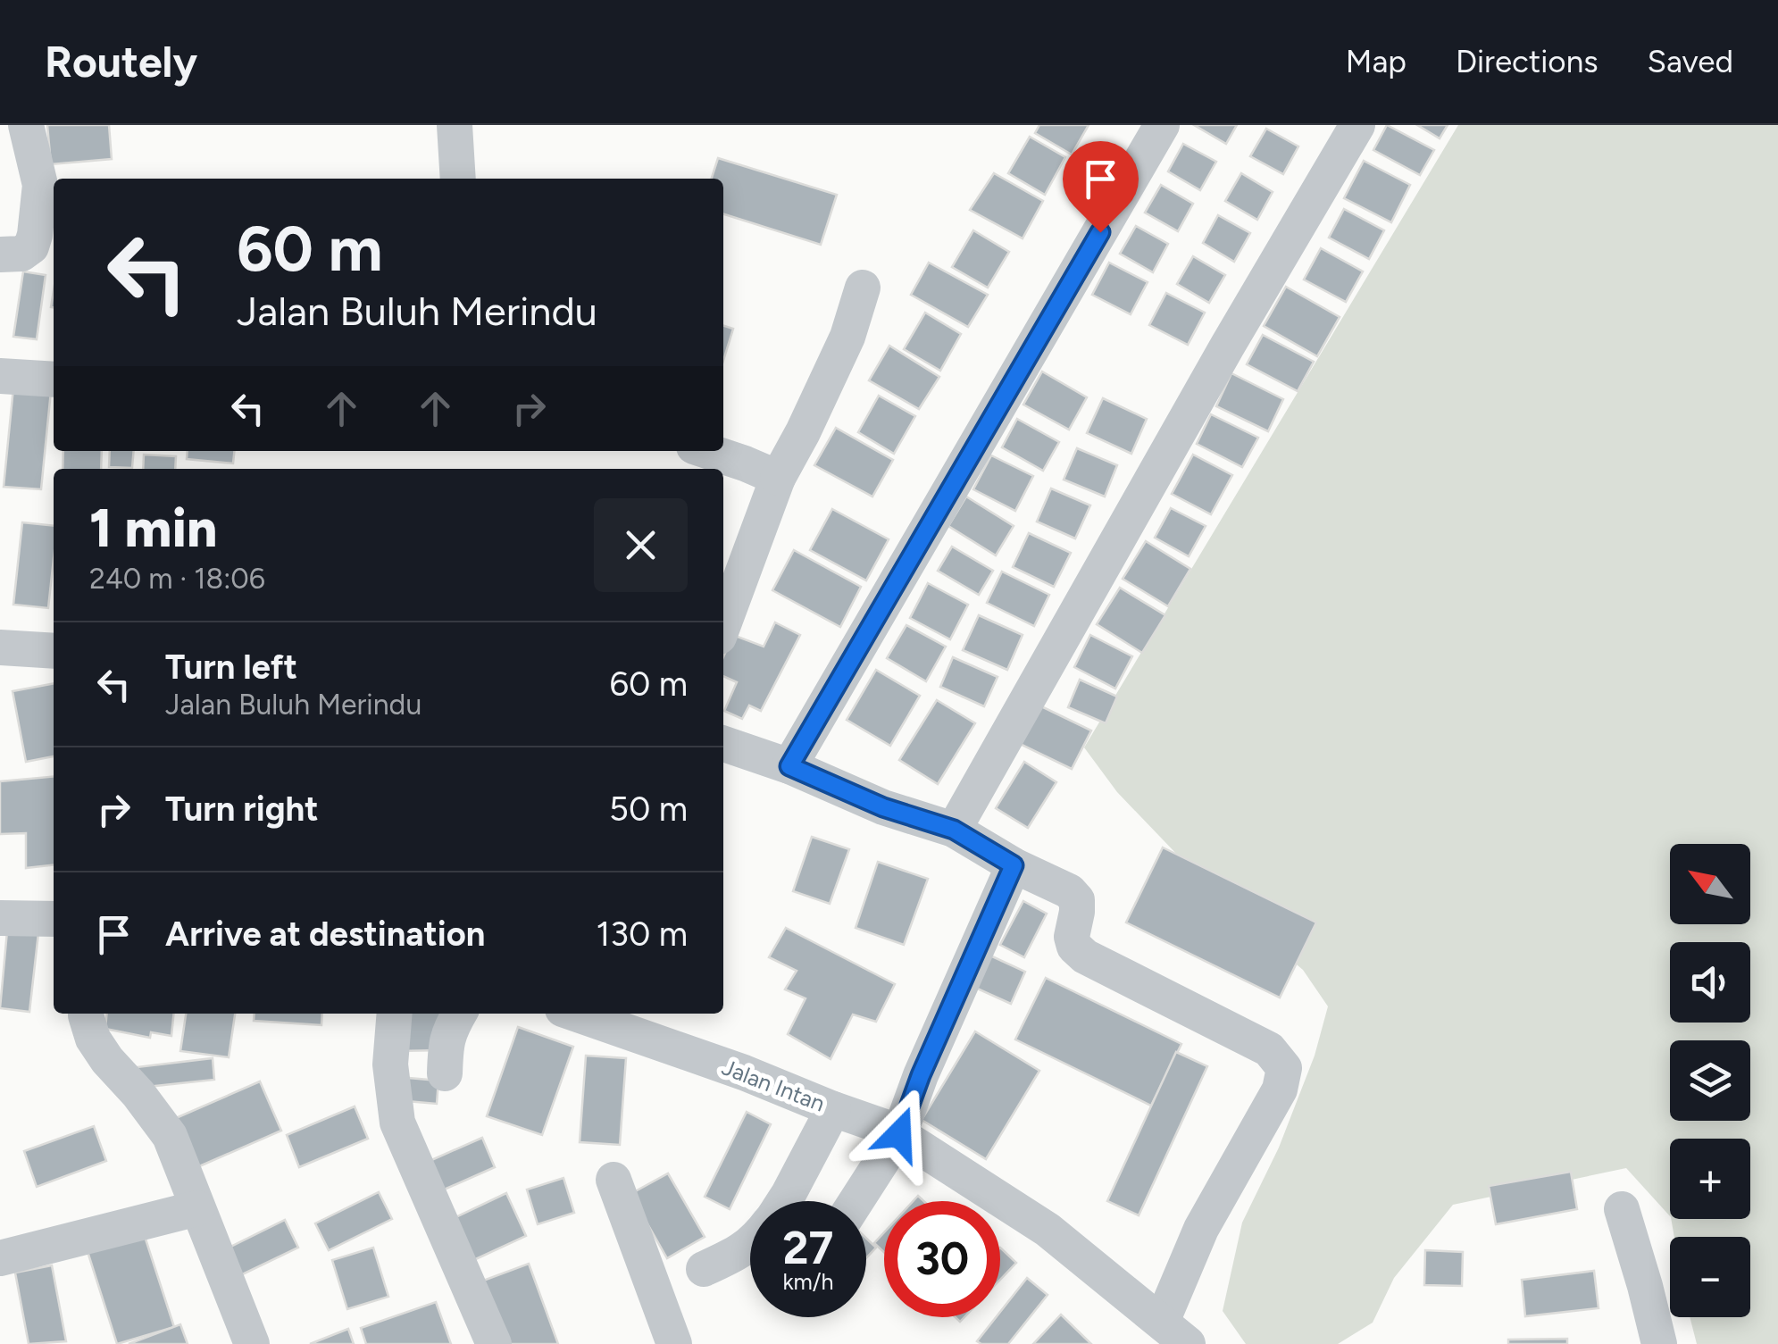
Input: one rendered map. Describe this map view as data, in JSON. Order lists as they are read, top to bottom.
{
  "streets": {
    "street": ["Jalan Intan"]
  },
  "north": "top left",
  "page": {
    "header": "Routely",
    "nav": ["Map", "Directions", "Saved"],
    "turn": ["60 m", "Jalan Buluh Merindu"],
    "heading": ["1 min", "240 m · 18:06"],
    "list": [
      {
        "name": "Turn left",
        "note": "Jalan Buluh Merindu",
        "value": "60 m"
      },
      {
        "name": "Turn right",
        "value": "50 m"
      },
      {
        "name": "Arrive at destination",
        "value": "130 m"
      }
    ],
    "map_buttons": ["+", "−"],
    "speed": "27 km/h",
    "limit": "30"
  }
}
